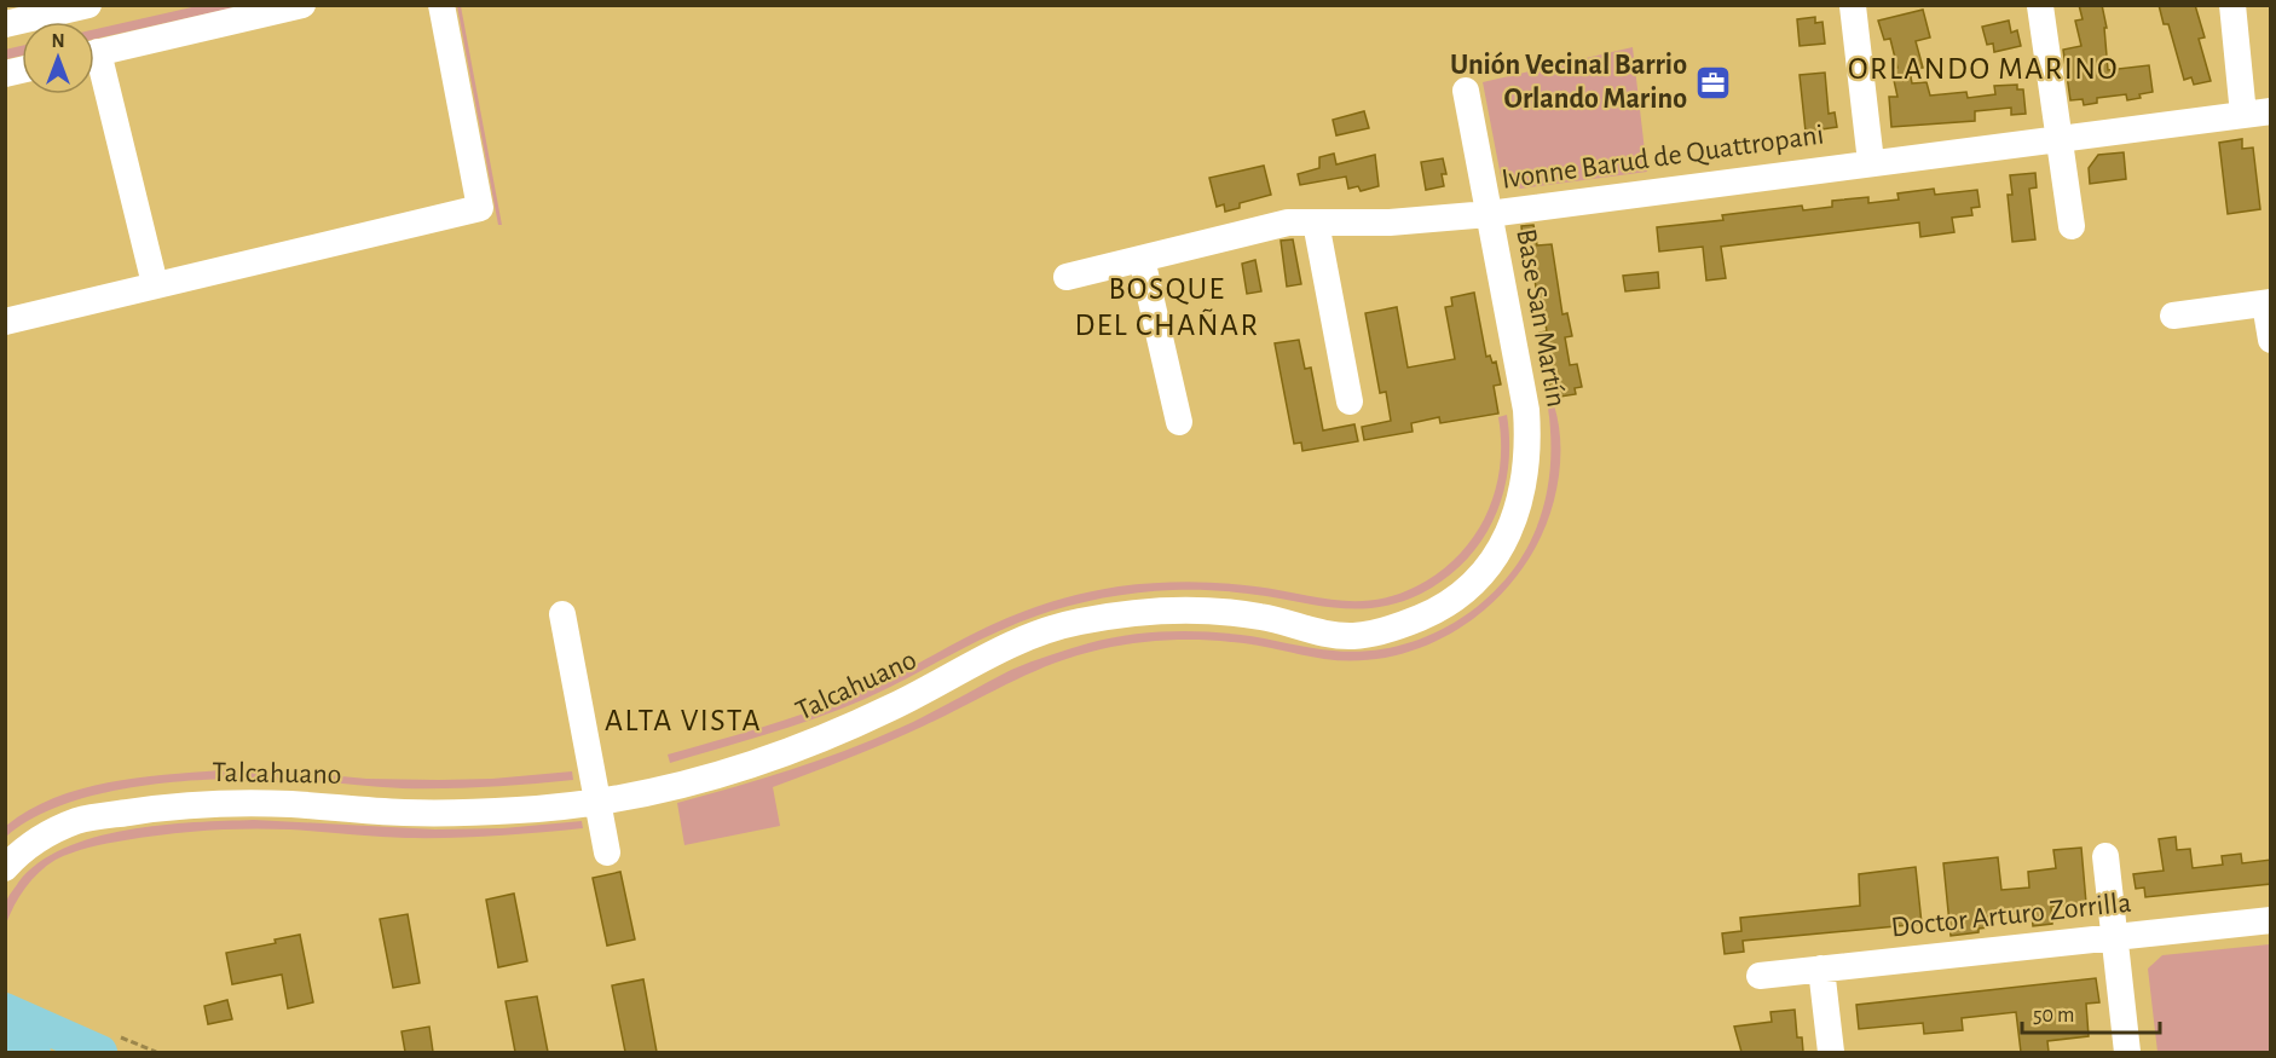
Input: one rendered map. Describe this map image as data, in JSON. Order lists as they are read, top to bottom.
{
  "streets": {
    "street": [
      "Ivonne Barud de Quattropani",
      "Base San Martín",
      "Talcahuano",
      "Doctor Arturo Zorrilla"
    ]
  },
  "crossings": [
    ["Ivonne Barud de Quattropani", "Base San Martín"],
    ["Base San Martín", "Talcahuano"]
  ],
  "districts": ["ORLANDO MARINO", "BOSQUE DEL CHAÑAR", "ALTA VISTA"],
  "places": {
    "office": ["Unión Vecinal Barrio Orlando Marino"]
  },
  "scale_bar": "50 m",
  "north": "top"
}
